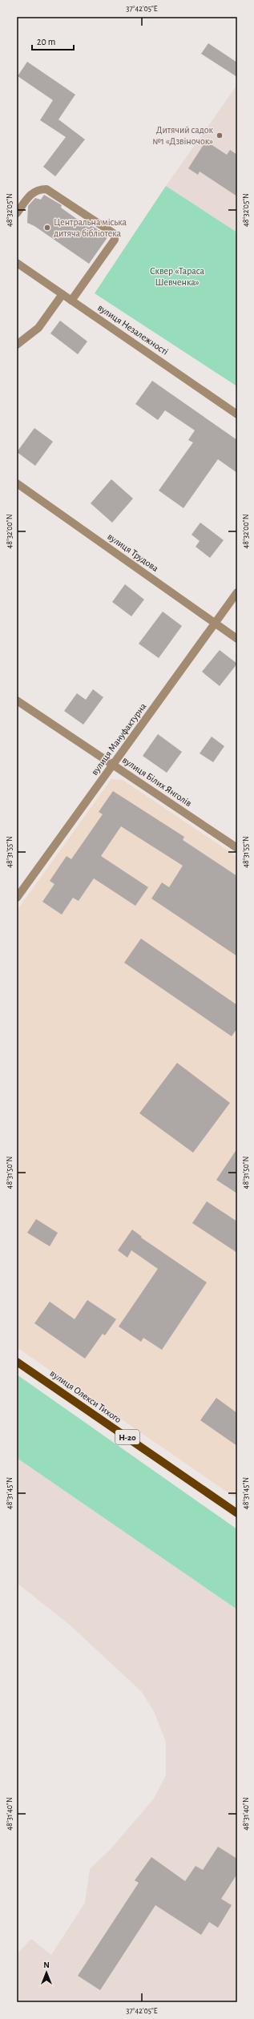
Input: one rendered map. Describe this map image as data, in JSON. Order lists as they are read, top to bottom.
{
  "streets": {
    "main road": ["вулиця Олекси Тихого", "Н-20"],
    "street": [
      "вулиця Незалежності",
      "вулиця Трудова",
      "вулиця Мануфактурна",
      "вулиця Білих Янголів"
    ]
  },
  "crossings": [
    ["вулиця Трудова", "вулиця Мануфактурна"],
    ["вулиця Мануфактурна", "вулиця Білих Янголів"]
  ],
  "parks": ["Сквер «Тараса Шевченка»"],
  "places": ["Дитячий садок №1 «Дзвіночок»", "Центральна міська дитяча бібліотека"],
  "scale_bar": "20 m",
  "north": "top",
  "coordinates": [
    "37°42'05\"E",
    "48°32'05\"N",
    "48°32'00\"N",
    "48°31'55\"N",
    "48°31'50\"N",
    "48°31'45\"N",
    "48°31'40\"N"
  ]
}
